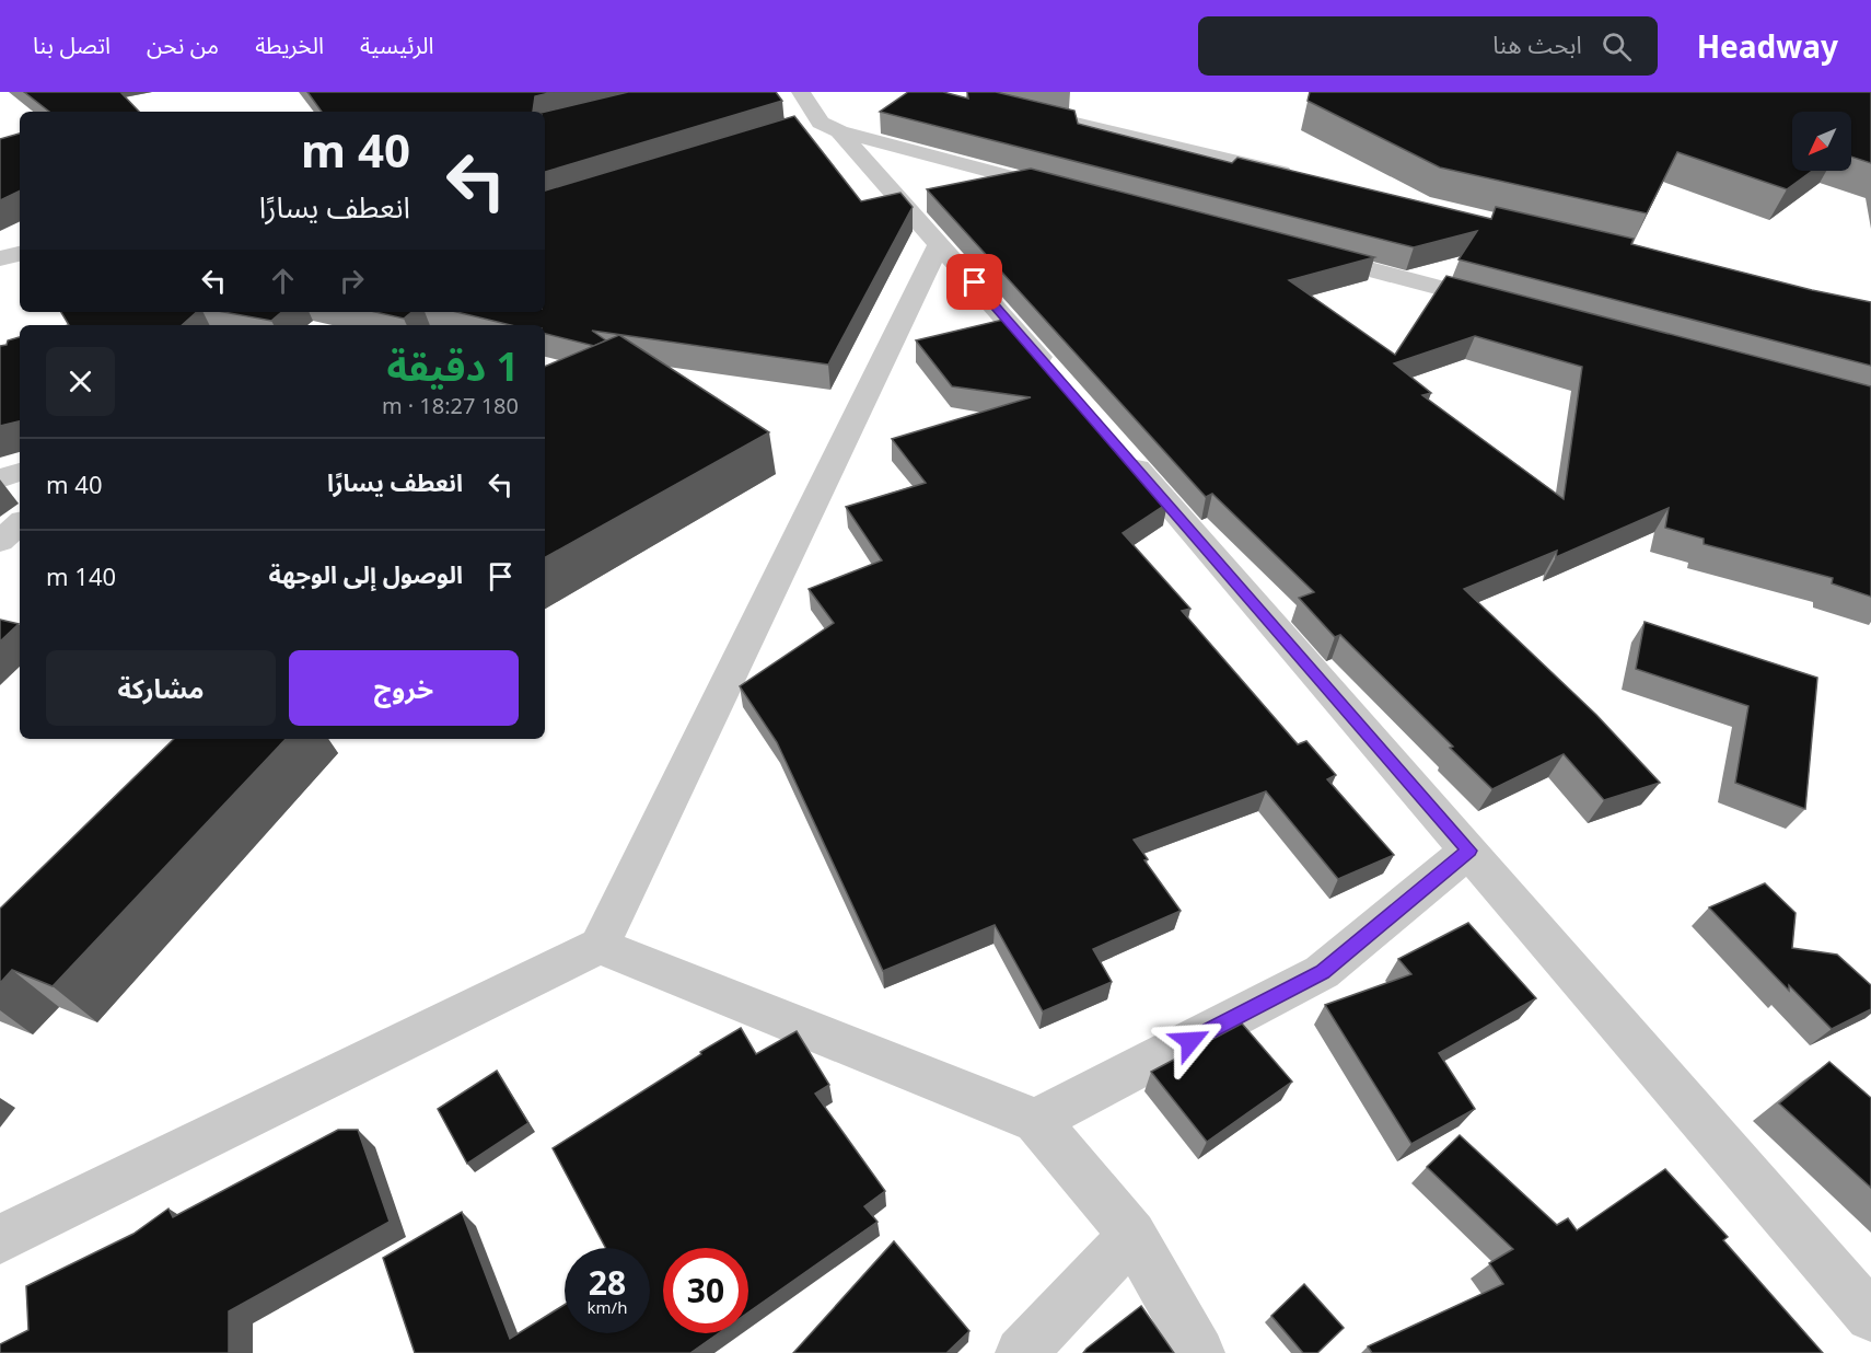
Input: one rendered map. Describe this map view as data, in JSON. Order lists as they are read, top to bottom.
{
  "north": "bottom left",
  "page": {
    "header": "Headway",
    "search": "ابحث هنا",
    "nav": [
      "الرئيسية",
      "الخريطة",
      "من نحن",
      "اتصل بنا"
    ],
    "turn": ["40 m", "انعطف يسارًا"],
    "heading": ["1 دقيقة", "180 m · 18:27"],
    "list": [
      {
        "name": "انعطف يسارًا",
        "value": "40 m"
      },
      {
        "name": "الوصول إلى الوجهة",
        "value": "140 m"
      }
    ],
    "buttons": ["خروج", "مشاركة"],
    "speed": "28 km/h",
    "limit": "30"
  }
}
